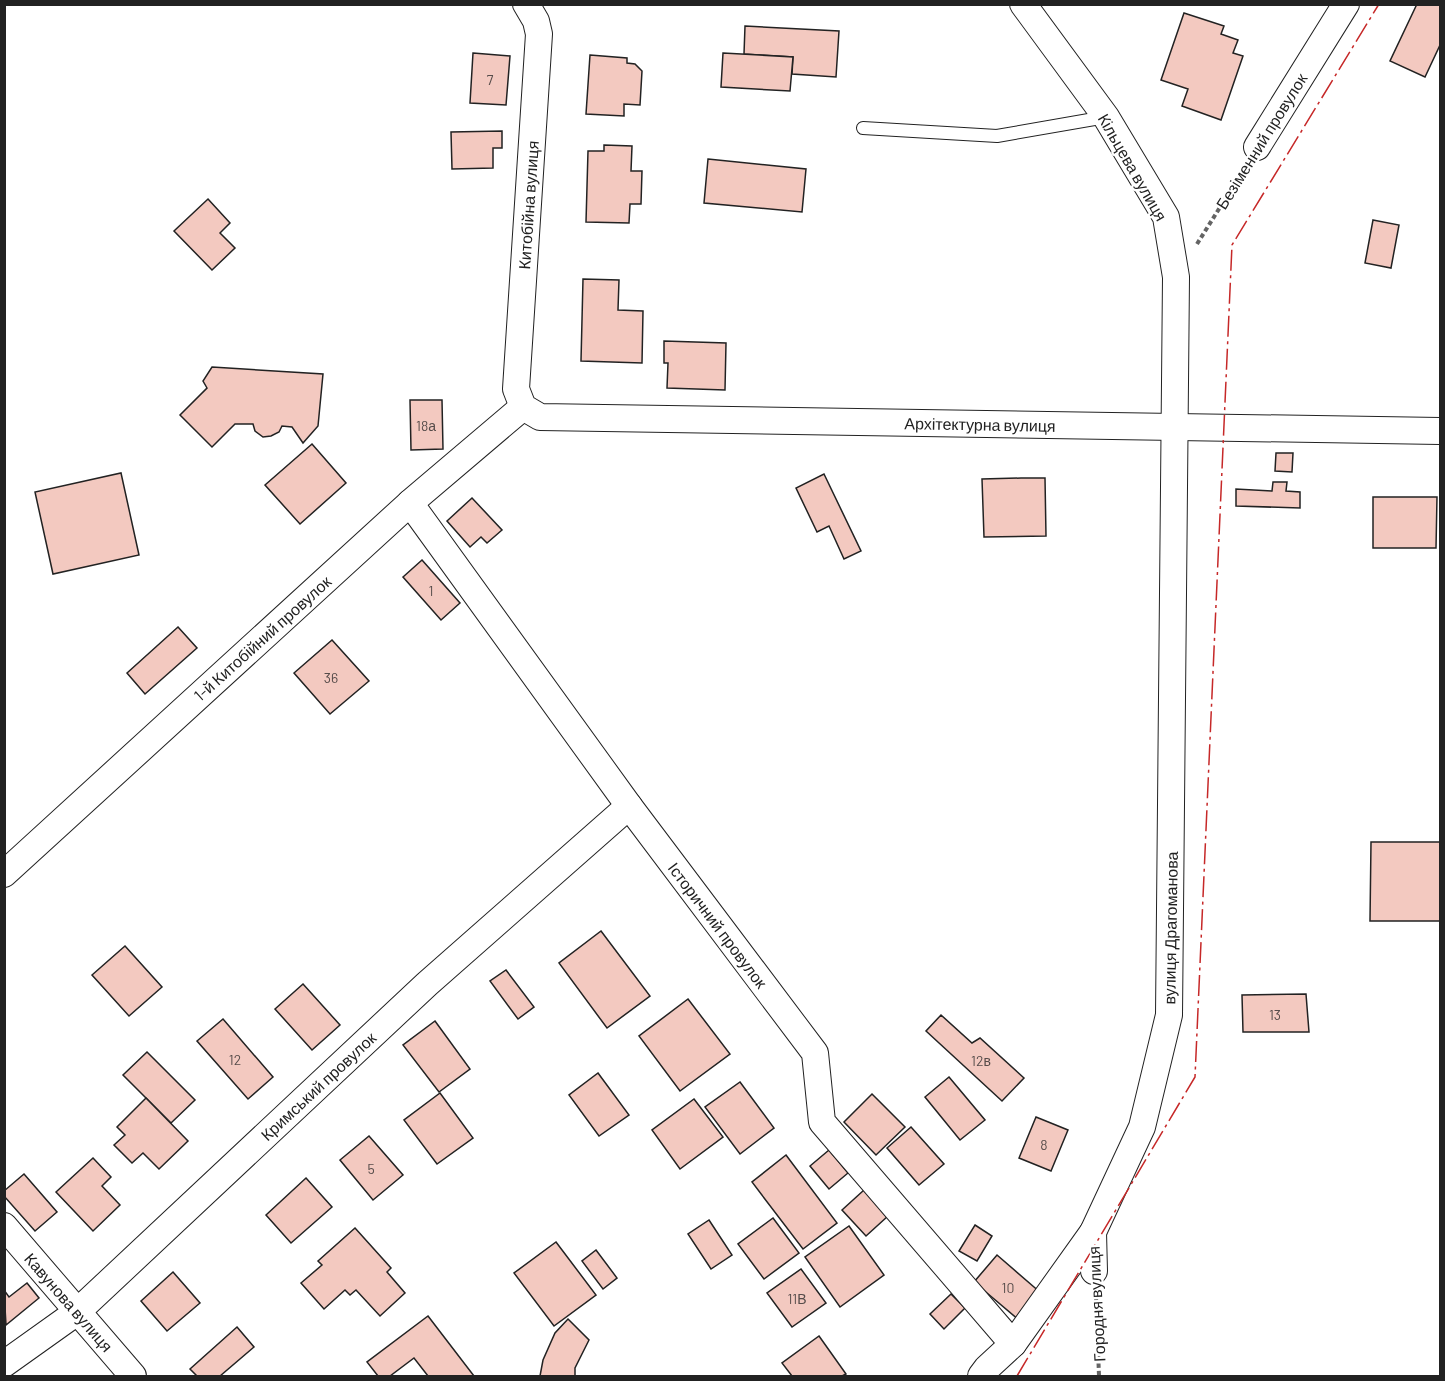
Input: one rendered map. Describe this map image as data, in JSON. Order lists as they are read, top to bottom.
{
  "streets": {
    "street": [
      "Безіменний провулок",
      "Кільцева вулиця",
      "Китобійна вулиця",
      "Архітектурна вулиця",
      "1-й Китобійний провулок",
      "Історичний провулок",
      "вулиця Драгоманова",
      "Кримський провулок",
      "Кавунова вулиця",
      "Городня вулиця"
    ]
  },
  "crossings": [
    ["Безіменний провулок", "Кільцева вулиця"],
    ["Кільцева вулиця", "Архітектурна вулиця"],
    ["Кільцева вулиця", "вулиця Драгоманова"],
    ["Китобійна вулиця", "Архітектурна вулиця"],
    ["Китобійна вулиця", "1-й Китобійний провулок"],
    ["Архітектурна вулиця", "1-й Китобійний провулок"],
    ["Архітектурна вулиця", "вулиця Драгоманова"],
    ["1-й Китобійний провулок", "Історичний провулок"],
    ["Історичний провулок", "вулиця Драгоманова"],
    ["Історичний провулок", "Кримський провулок"],
    ["вулиця Драгоманова", "Городня вулиця"],
    ["Кримський провулок", "Кавунова вулиця"]
  ],
  "house_numbers": [
    "7",
    "18а",
    "1",
    "36",
    "13",
    "12",
    "12в",
    "8",
    "5",
    "10",
    "11В"
  ]
}
